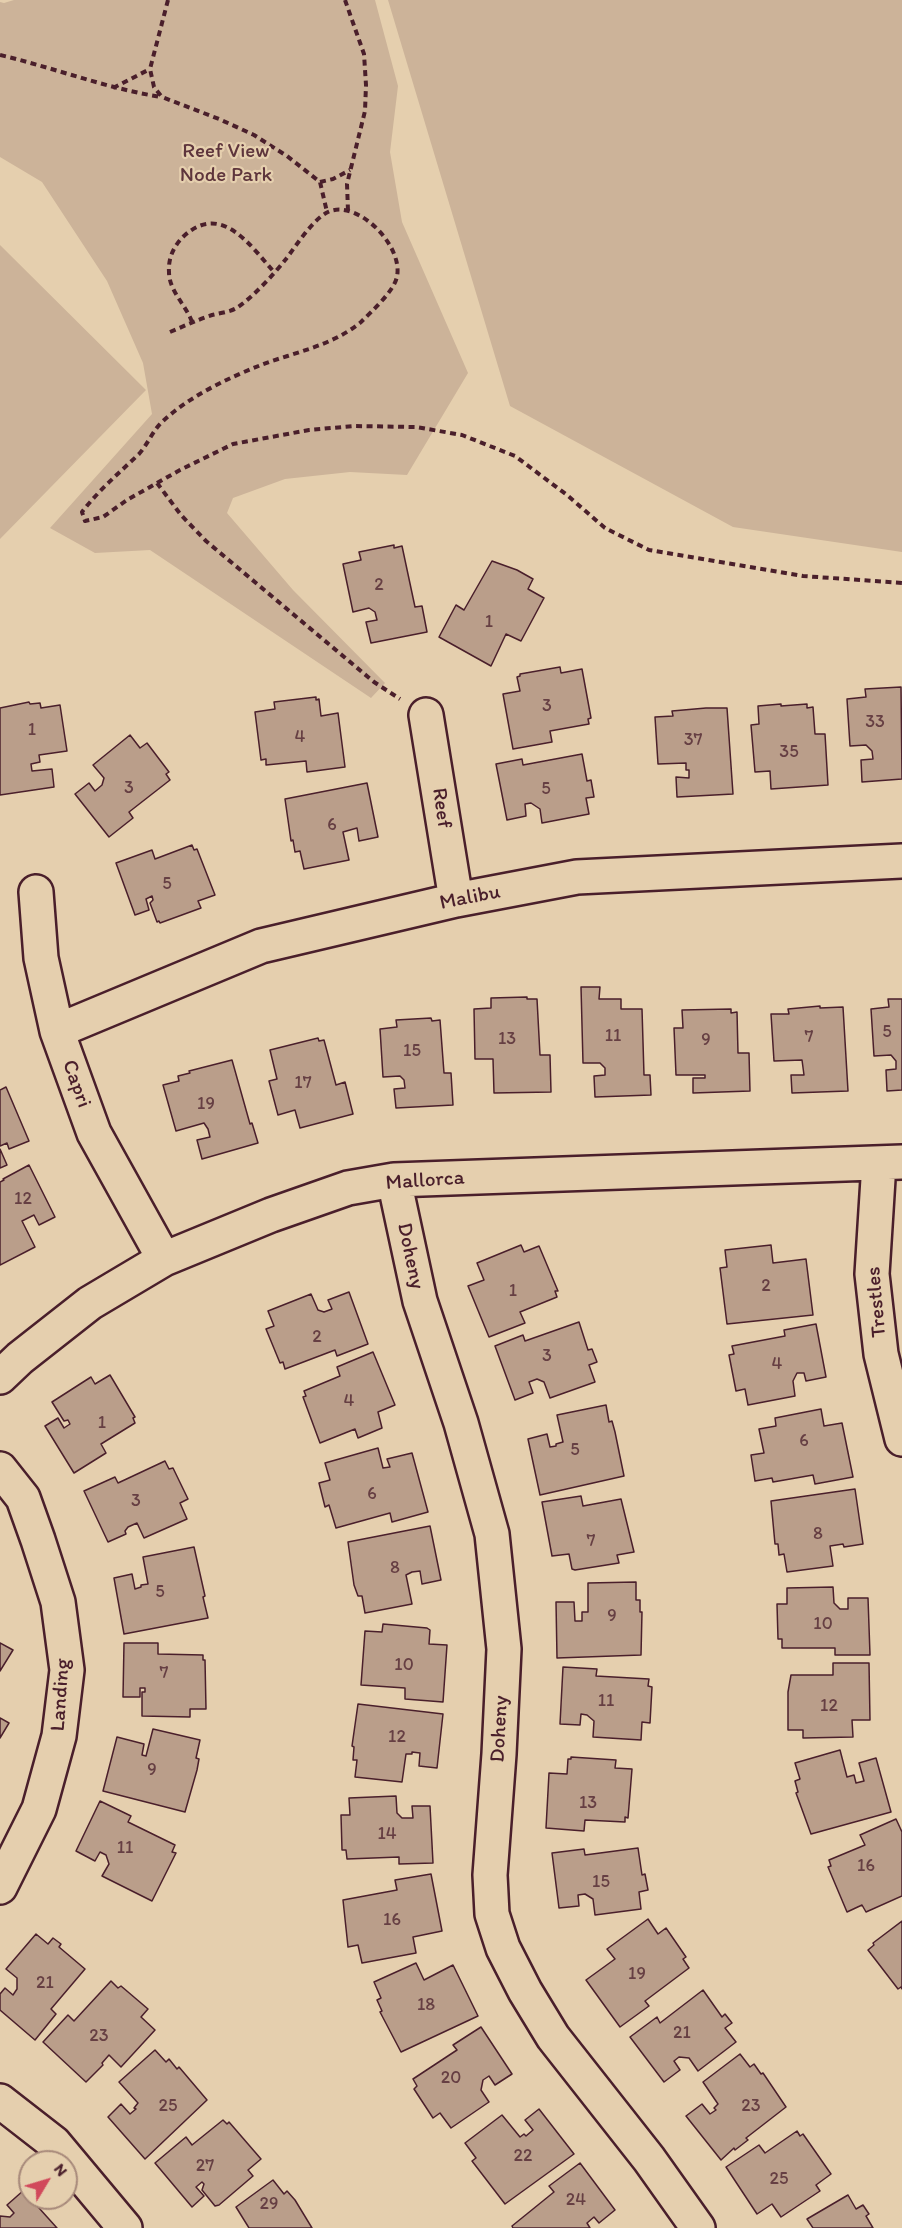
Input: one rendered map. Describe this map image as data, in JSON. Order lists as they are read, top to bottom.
{
  "streets": {
    "street": [
      "Reef",
      "Malibu",
      "Capri",
      "Mallorca",
      "Doheny",
      "Trestles",
      "Landing"
    ]
  },
  "crossings": [
    ["Reef", "Malibu"],
    ["Malibu", "Capri"],
    ["Capri", "Mallorca"],
    ["Mallorca", "Doheny"],
    ["Mallorca", "Trestles"]
  ],
  "parks": ["Reef View Node Park"],
  "house_numbers": [
    "2",
    "1",
    "3",
    "33",
    "1",
    "4",
    "37",
    "35",
    "3",
    "5",
    "6",
    "5",
    "5",
    "11",
    "7",
    "13",
    "9",
    "15",
    "17",
    "19",
    "12",
    "2",
    "1",
    "2",
    "3",
    "4",
    "4",
    "1",
    "6",
    "5",
    "6",
    "3",
    "8",
    "7",
    "8",
    "5",
    "9",
    "10",
    "10",
    "7",
    "11",
    "12",
    "12",
    "9",
    "13",
    "14",
    "11",
    "16",
    "15",
    "16",
    "19",
    "21",
    "18",
    "21",
    "23",
    "20",
    "25",
    "23",
    "22",
    "27",
    "25",
    "24",
    "29"
  ],
  "north": "top right"
}
